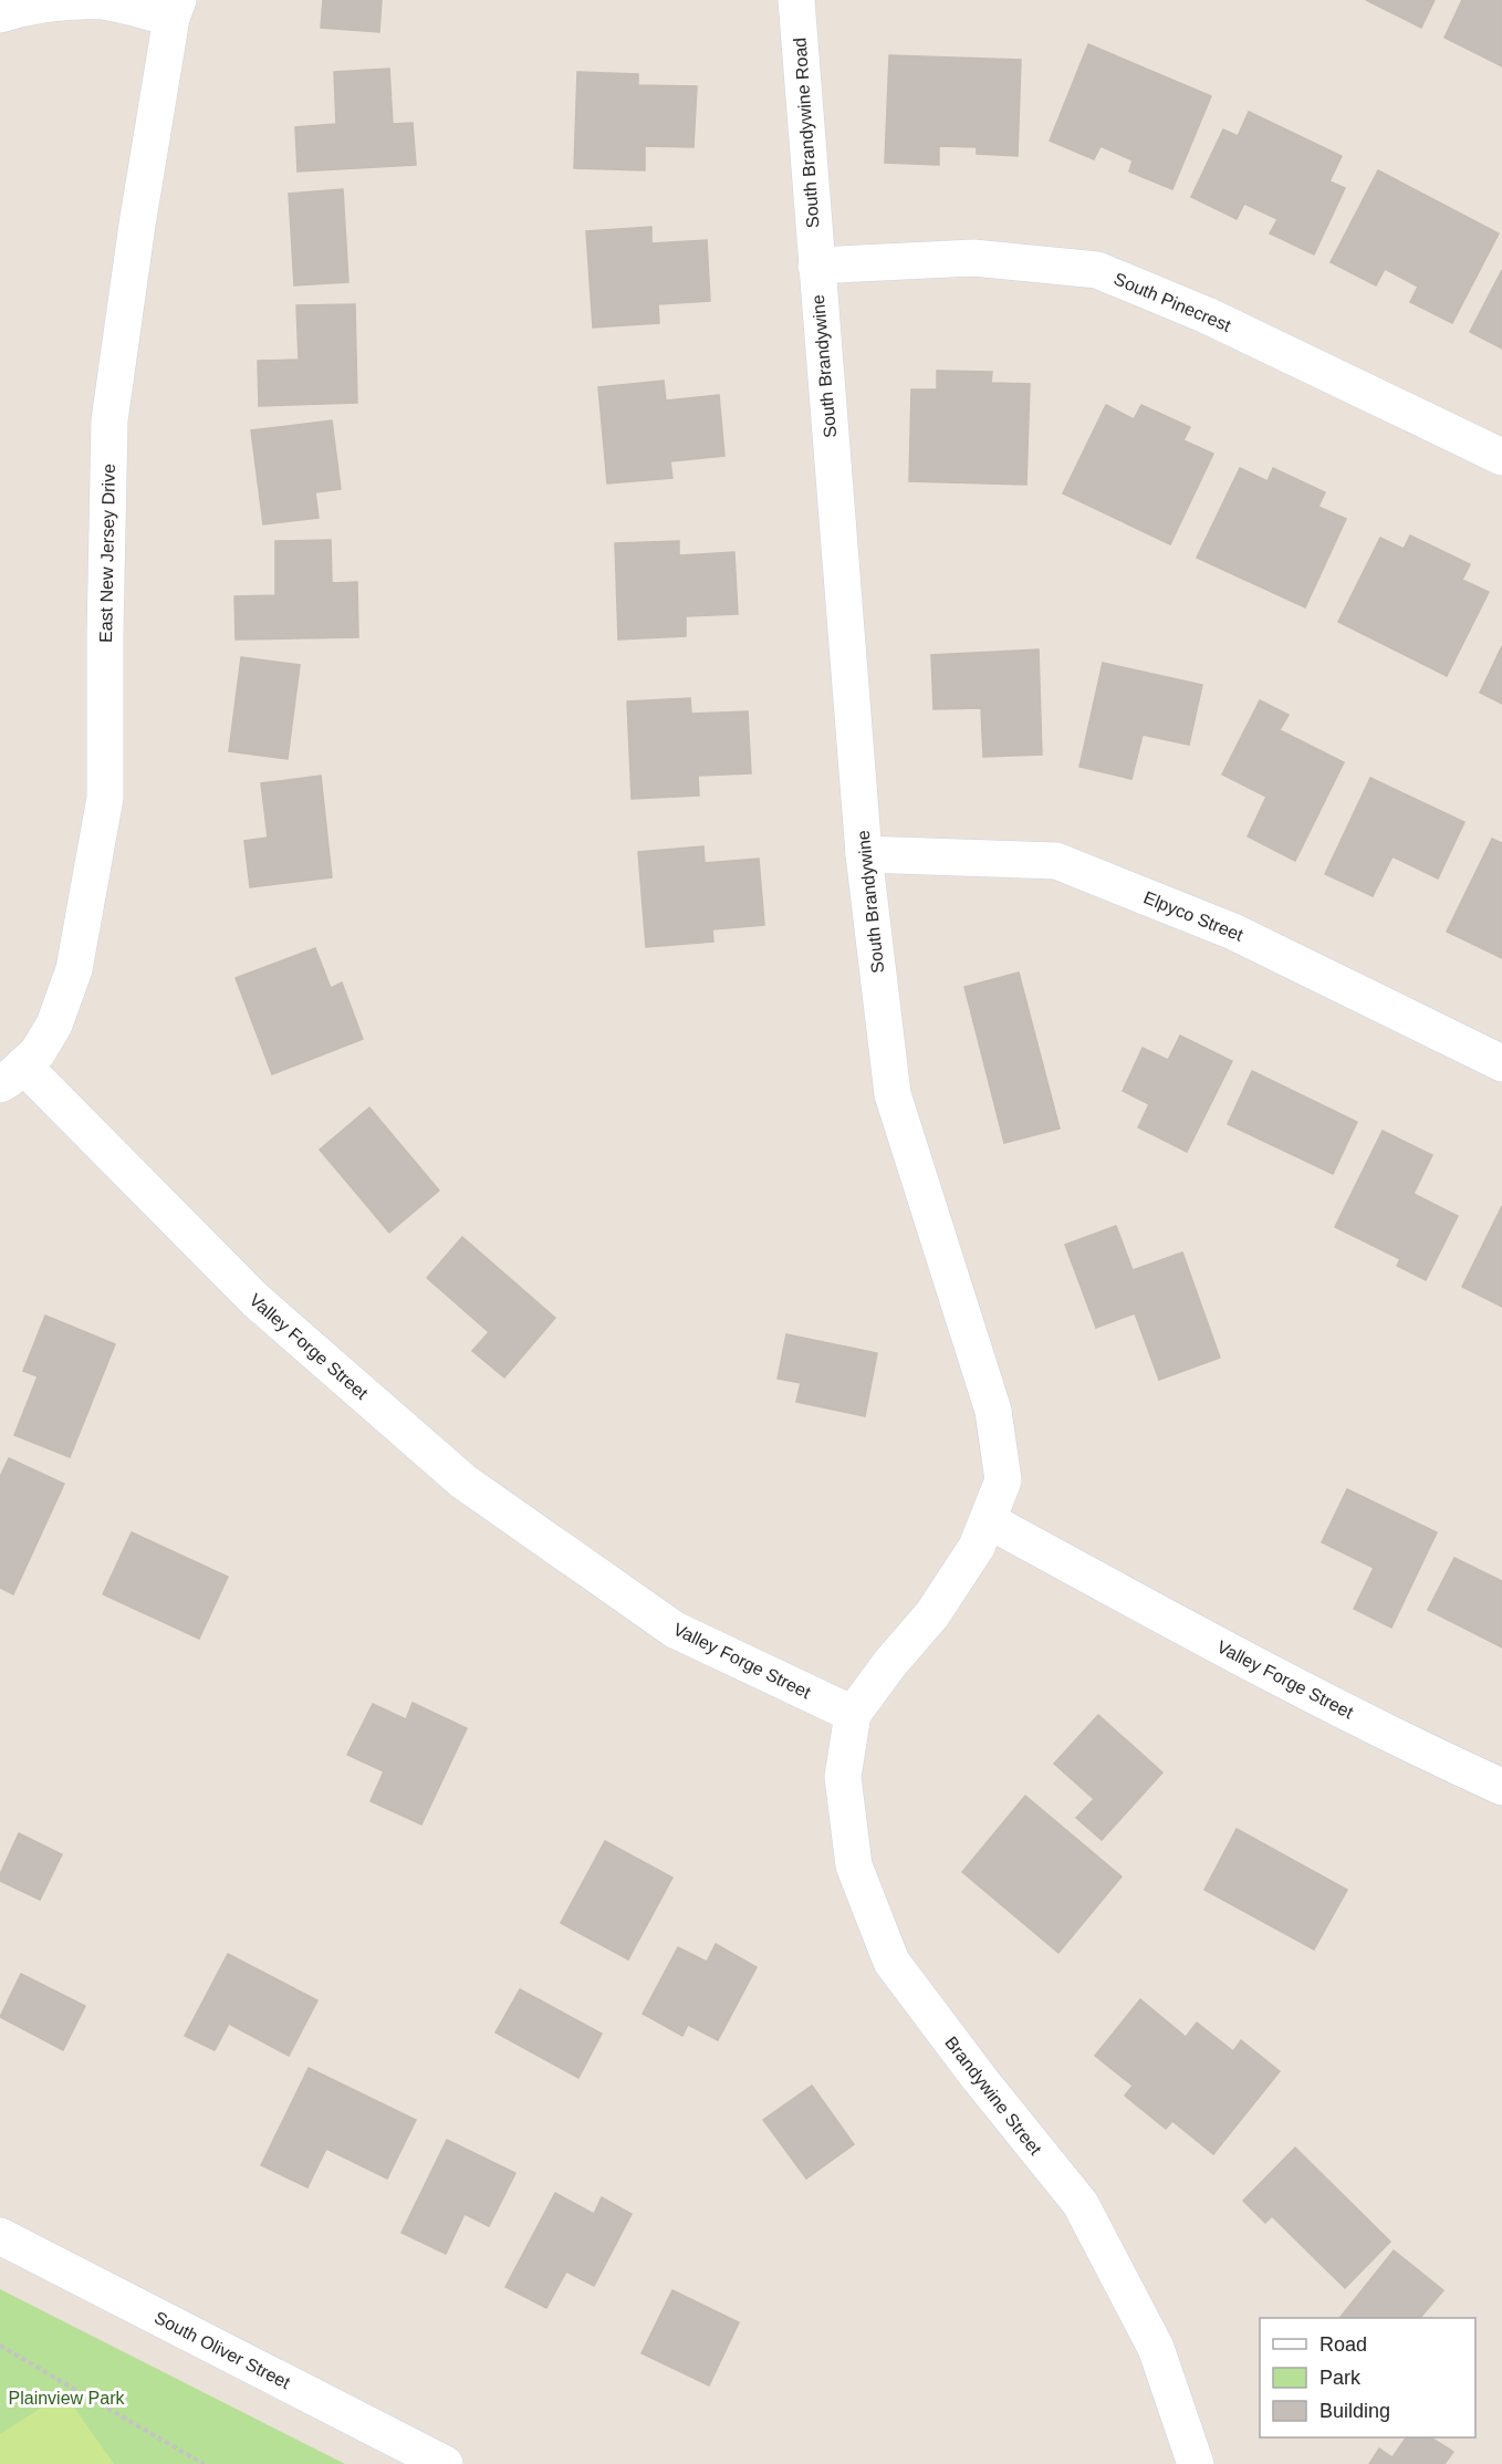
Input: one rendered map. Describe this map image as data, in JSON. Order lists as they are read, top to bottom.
{
  "streets": {
    "street": [
      "South Brandywine Road",
      "South Pinecrest",
      "South Brandywine",
      "East New Jersey Drive",
      "Elpyco Street",
      "Valley Forge Street",
      "Brandywine Street",
      "South Oliver Street"
    ]
  },
  "crossings": [
    ["South Brandywine Road", "South Pinecrest"],
    ["South Brandywine Road", "South Brandywine"],
    ["South Pinecrest", "South Brandywine"],
    ["South Brandywine", "Elpyco Street"],
    ["South Brandywine", "Valley Forge Street"],
    ["East New Jersey Drive", "Valley Forge Street"],
    ["Valley Forge Street", "Brandywine Street"]
  ],
  "parks": ["Plainview Park"],
  "legend": ["Road", "Park", "Building"]
}
